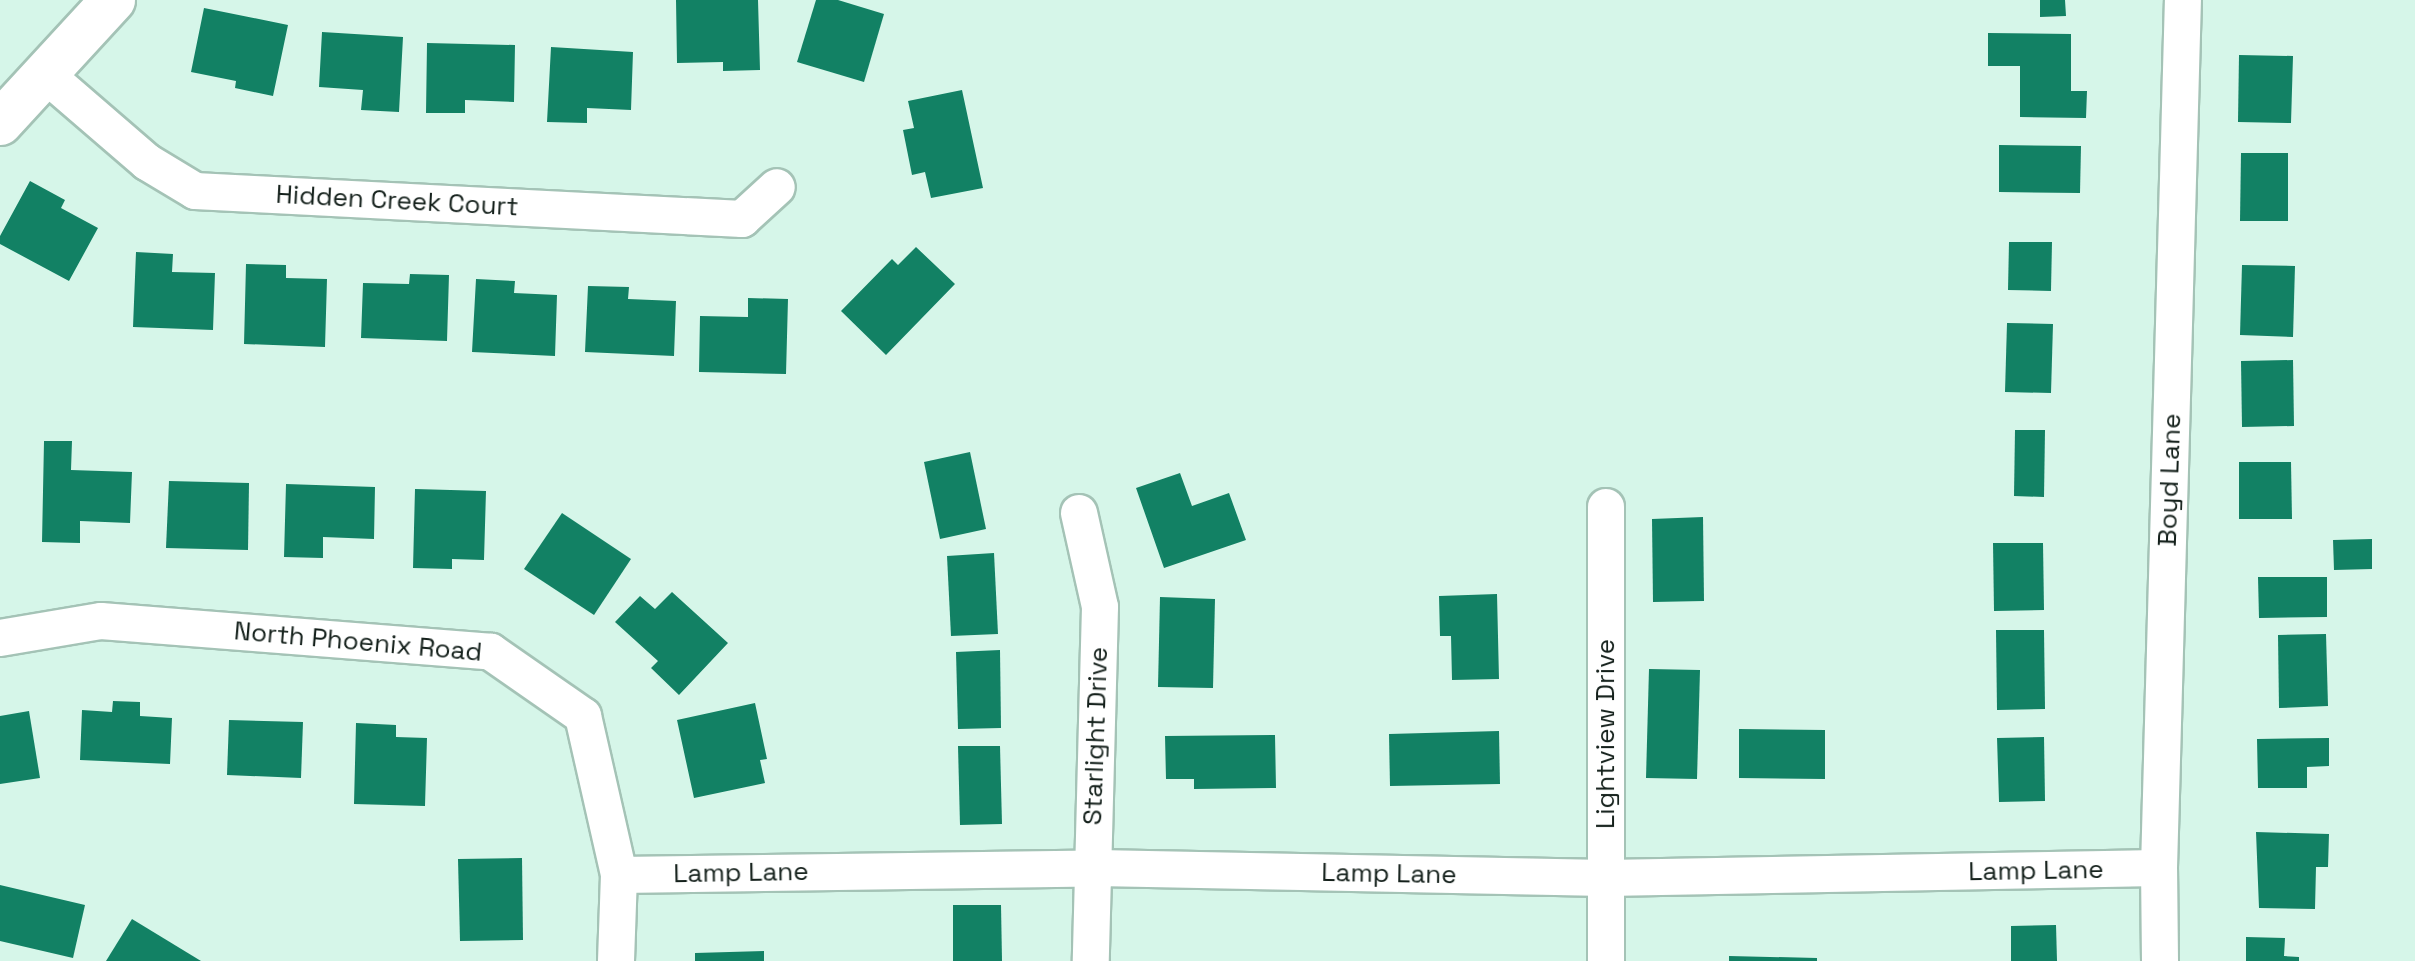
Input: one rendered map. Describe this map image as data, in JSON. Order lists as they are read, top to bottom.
{
  "streets": {
    "street": [
      "Hidden Creek Court",
      "Boyd Lane",
      "North Phoenix Road",
      "Lightview Drive",
      "Starlight Drive",
      "Lamp Lane"
    ]
  },
  "crossings": [
    ["Boyd Lane", "Lamp Lane"],
    ["North Phoenix Road", "Lamp Lane"],
    ["Lightview Drive", "Lamp Lane"],
    ["Starlight Drive", "Lamp Lane"]
  ]
}
